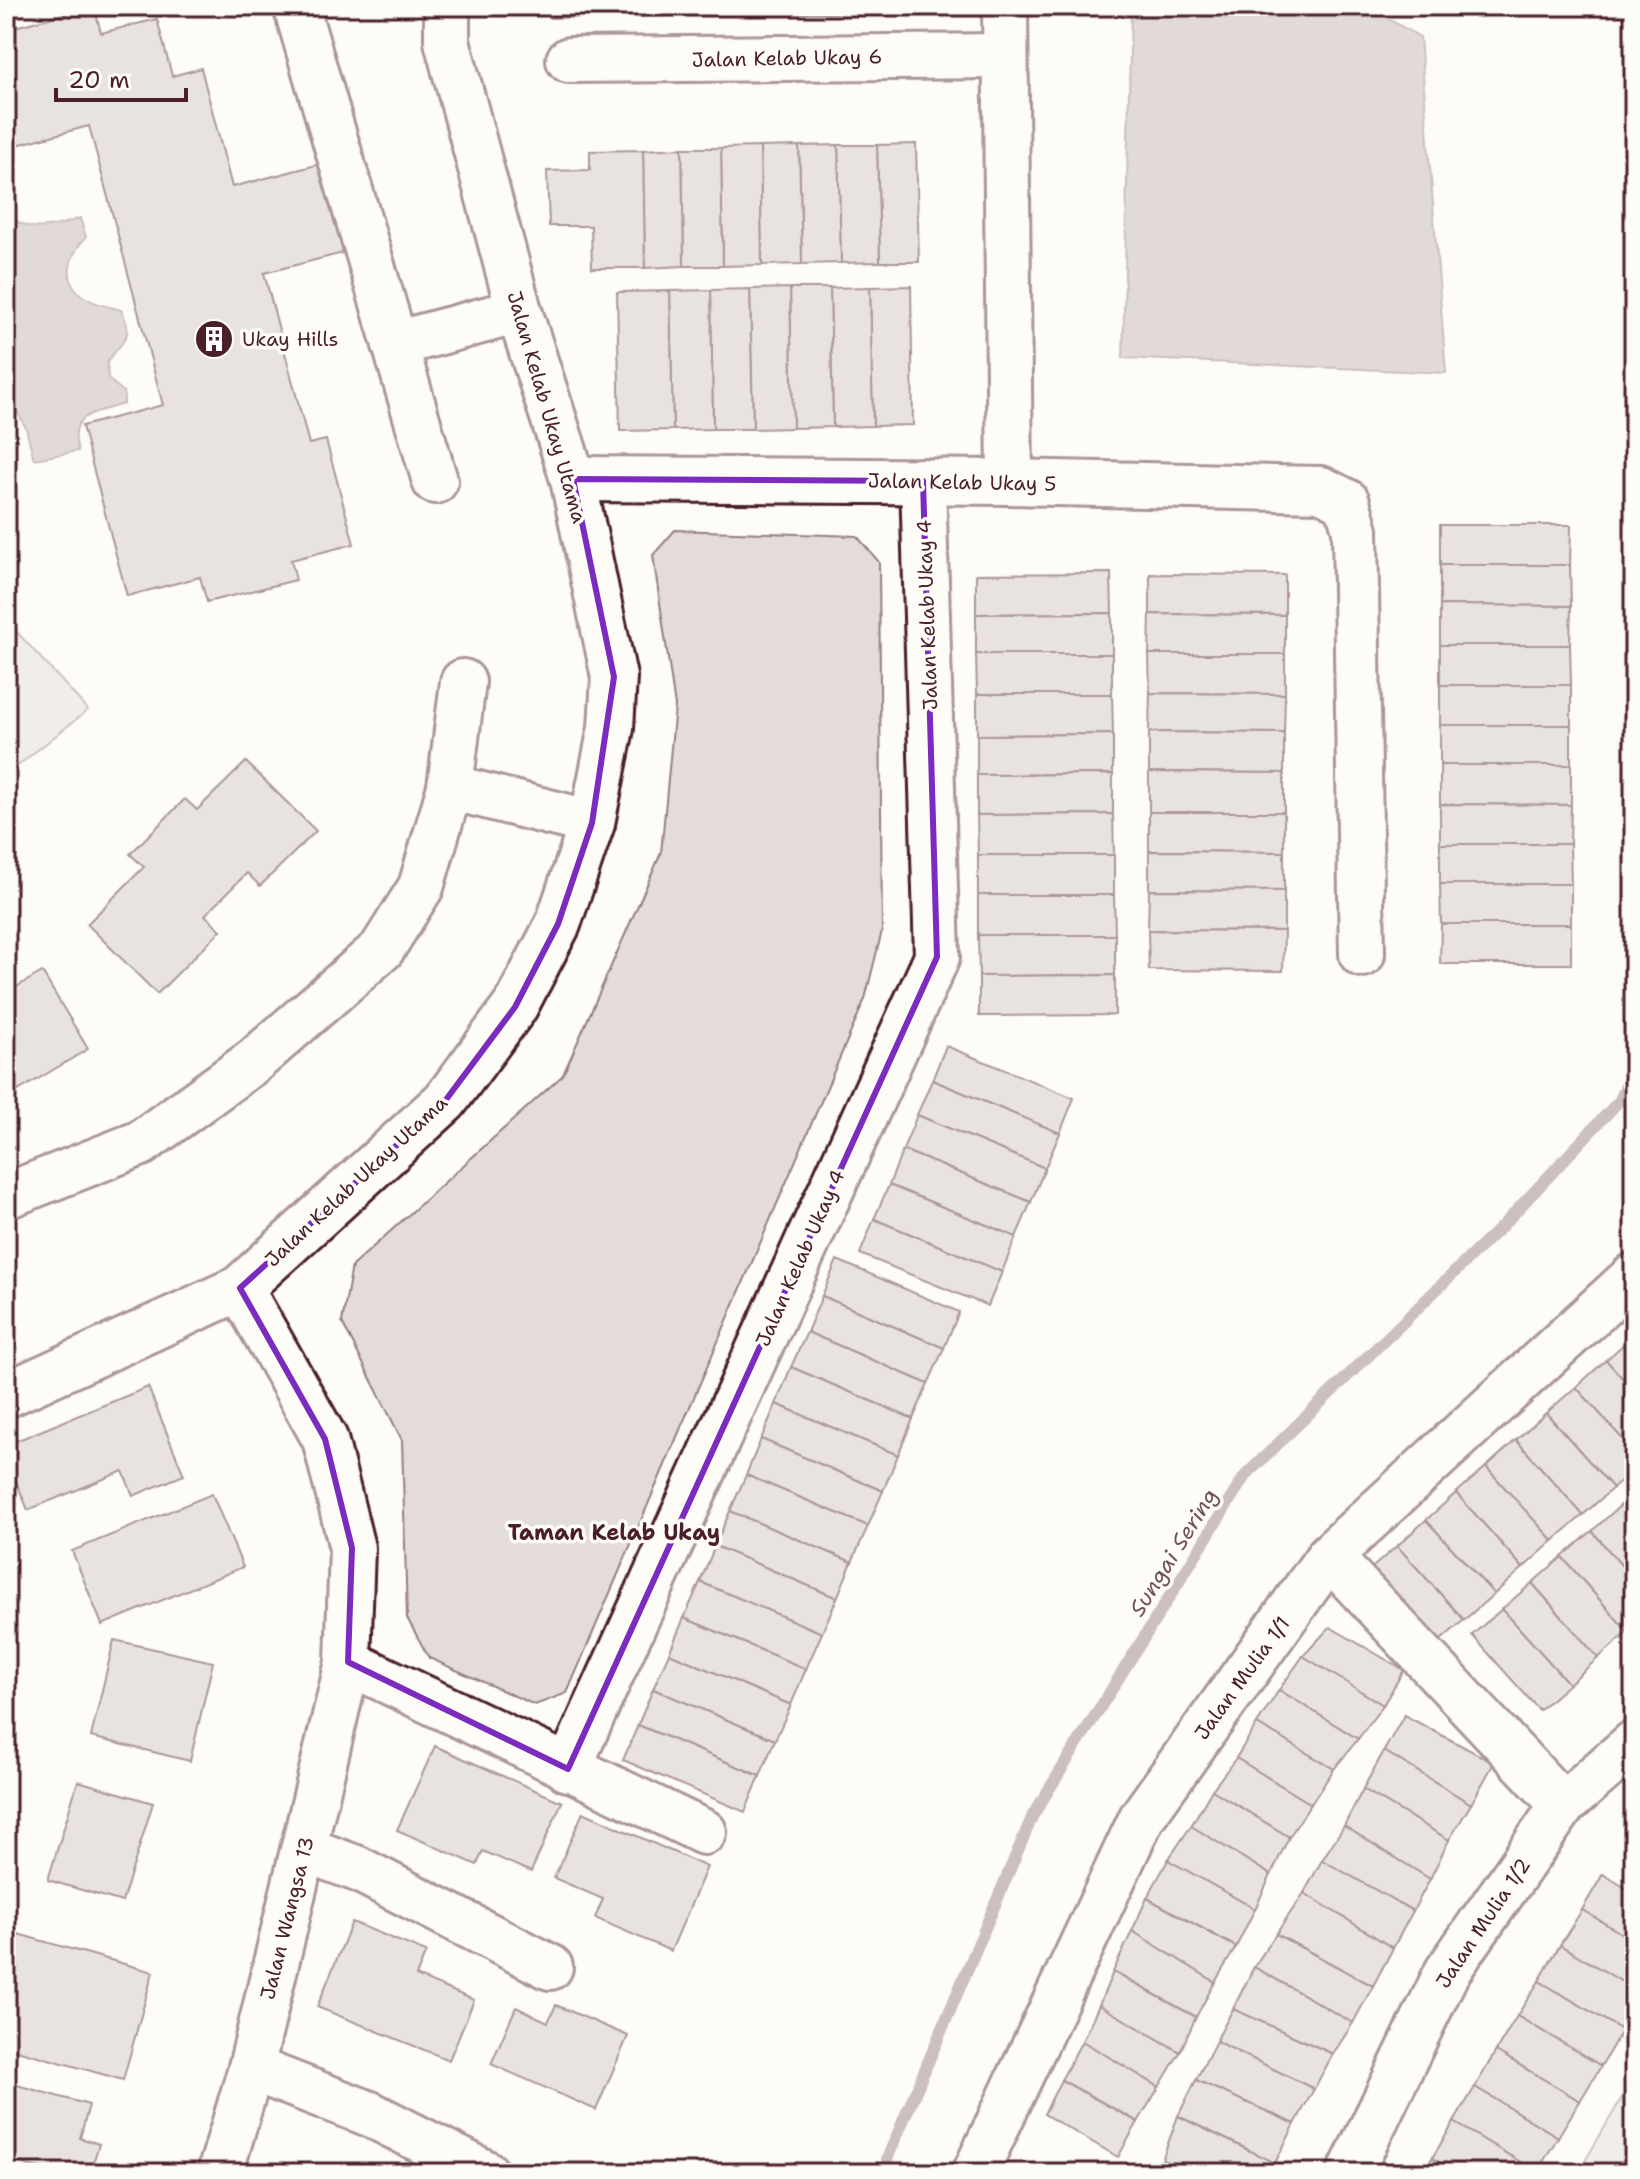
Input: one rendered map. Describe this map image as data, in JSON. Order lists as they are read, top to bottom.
{
  "streets": {
    "street": [
      "Jalan Kelab Ukay 6",
      "Jalan Kelab Ukay Utama",
      "Jalan Kelab Ukay 5",
      "Jalan Kelab Ukay 4",
      "Jalan Mulia 1/1",
      "Jalan Wangsa 13",
      "Jalan Mulia 1/2"
    ]
  },
  "crossings": [
    ["Jalan Kelab Ukay Utama", "Jalan Kelab Ukay 5"],
    ["Jalan Kelab Ukay Utama", "Jalan Wangsa 13"],
    ["Jalan Kelab Ukay 5", "Jalan Kelab Ukay 4"]
  ],
  "districts": ["Taman Kelab Ukay"],
  "water": ["Sungai Sering"],
  "places": {
    "building": ["Ukay Hills"]
  },
  "scale_bar": "20 m"
}
